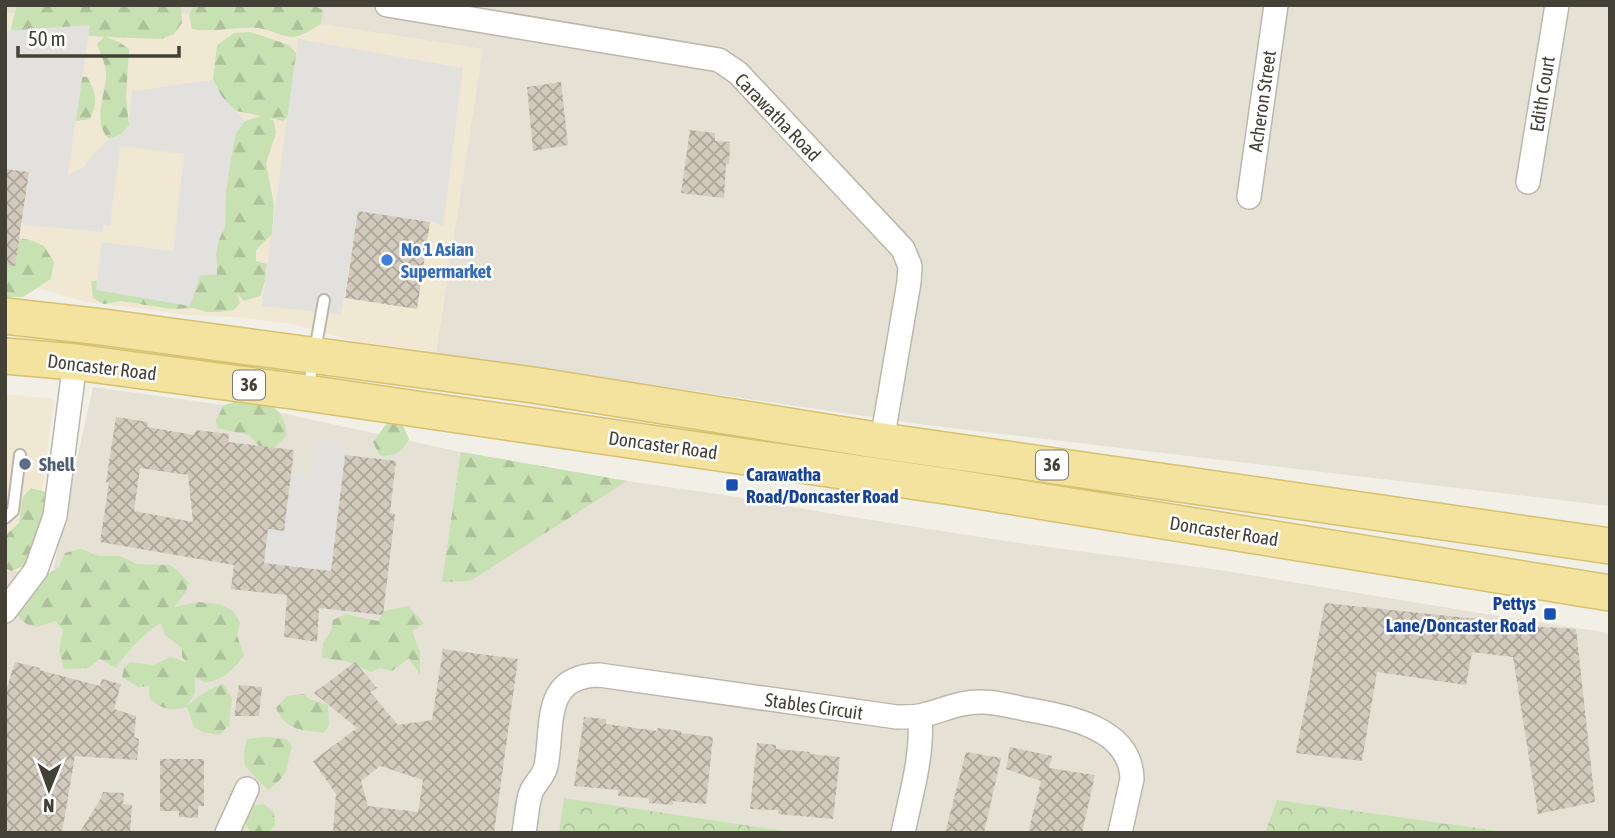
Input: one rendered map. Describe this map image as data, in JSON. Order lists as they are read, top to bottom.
{
  "streets": {
    "main road": ["Doncaster Road", "36"],
    "street": [
      "Edith Court",
      "Acheron Street",
      "Carawatha Road",
      "Stables Circuit"
    ]
  },
  "crossings": [
    ["Carawatha Road", "Doncaster Road"]
  ],
  "places": {
    "other": ["No 1 Asian Supermarket", "Shell"],
    "transit": ["Carawatha Road/Doncaster Road", "Pettys Lane/Doncaster Road"]
  },
  "scale_bar": "50 m",
  "north": "bottom"
}
